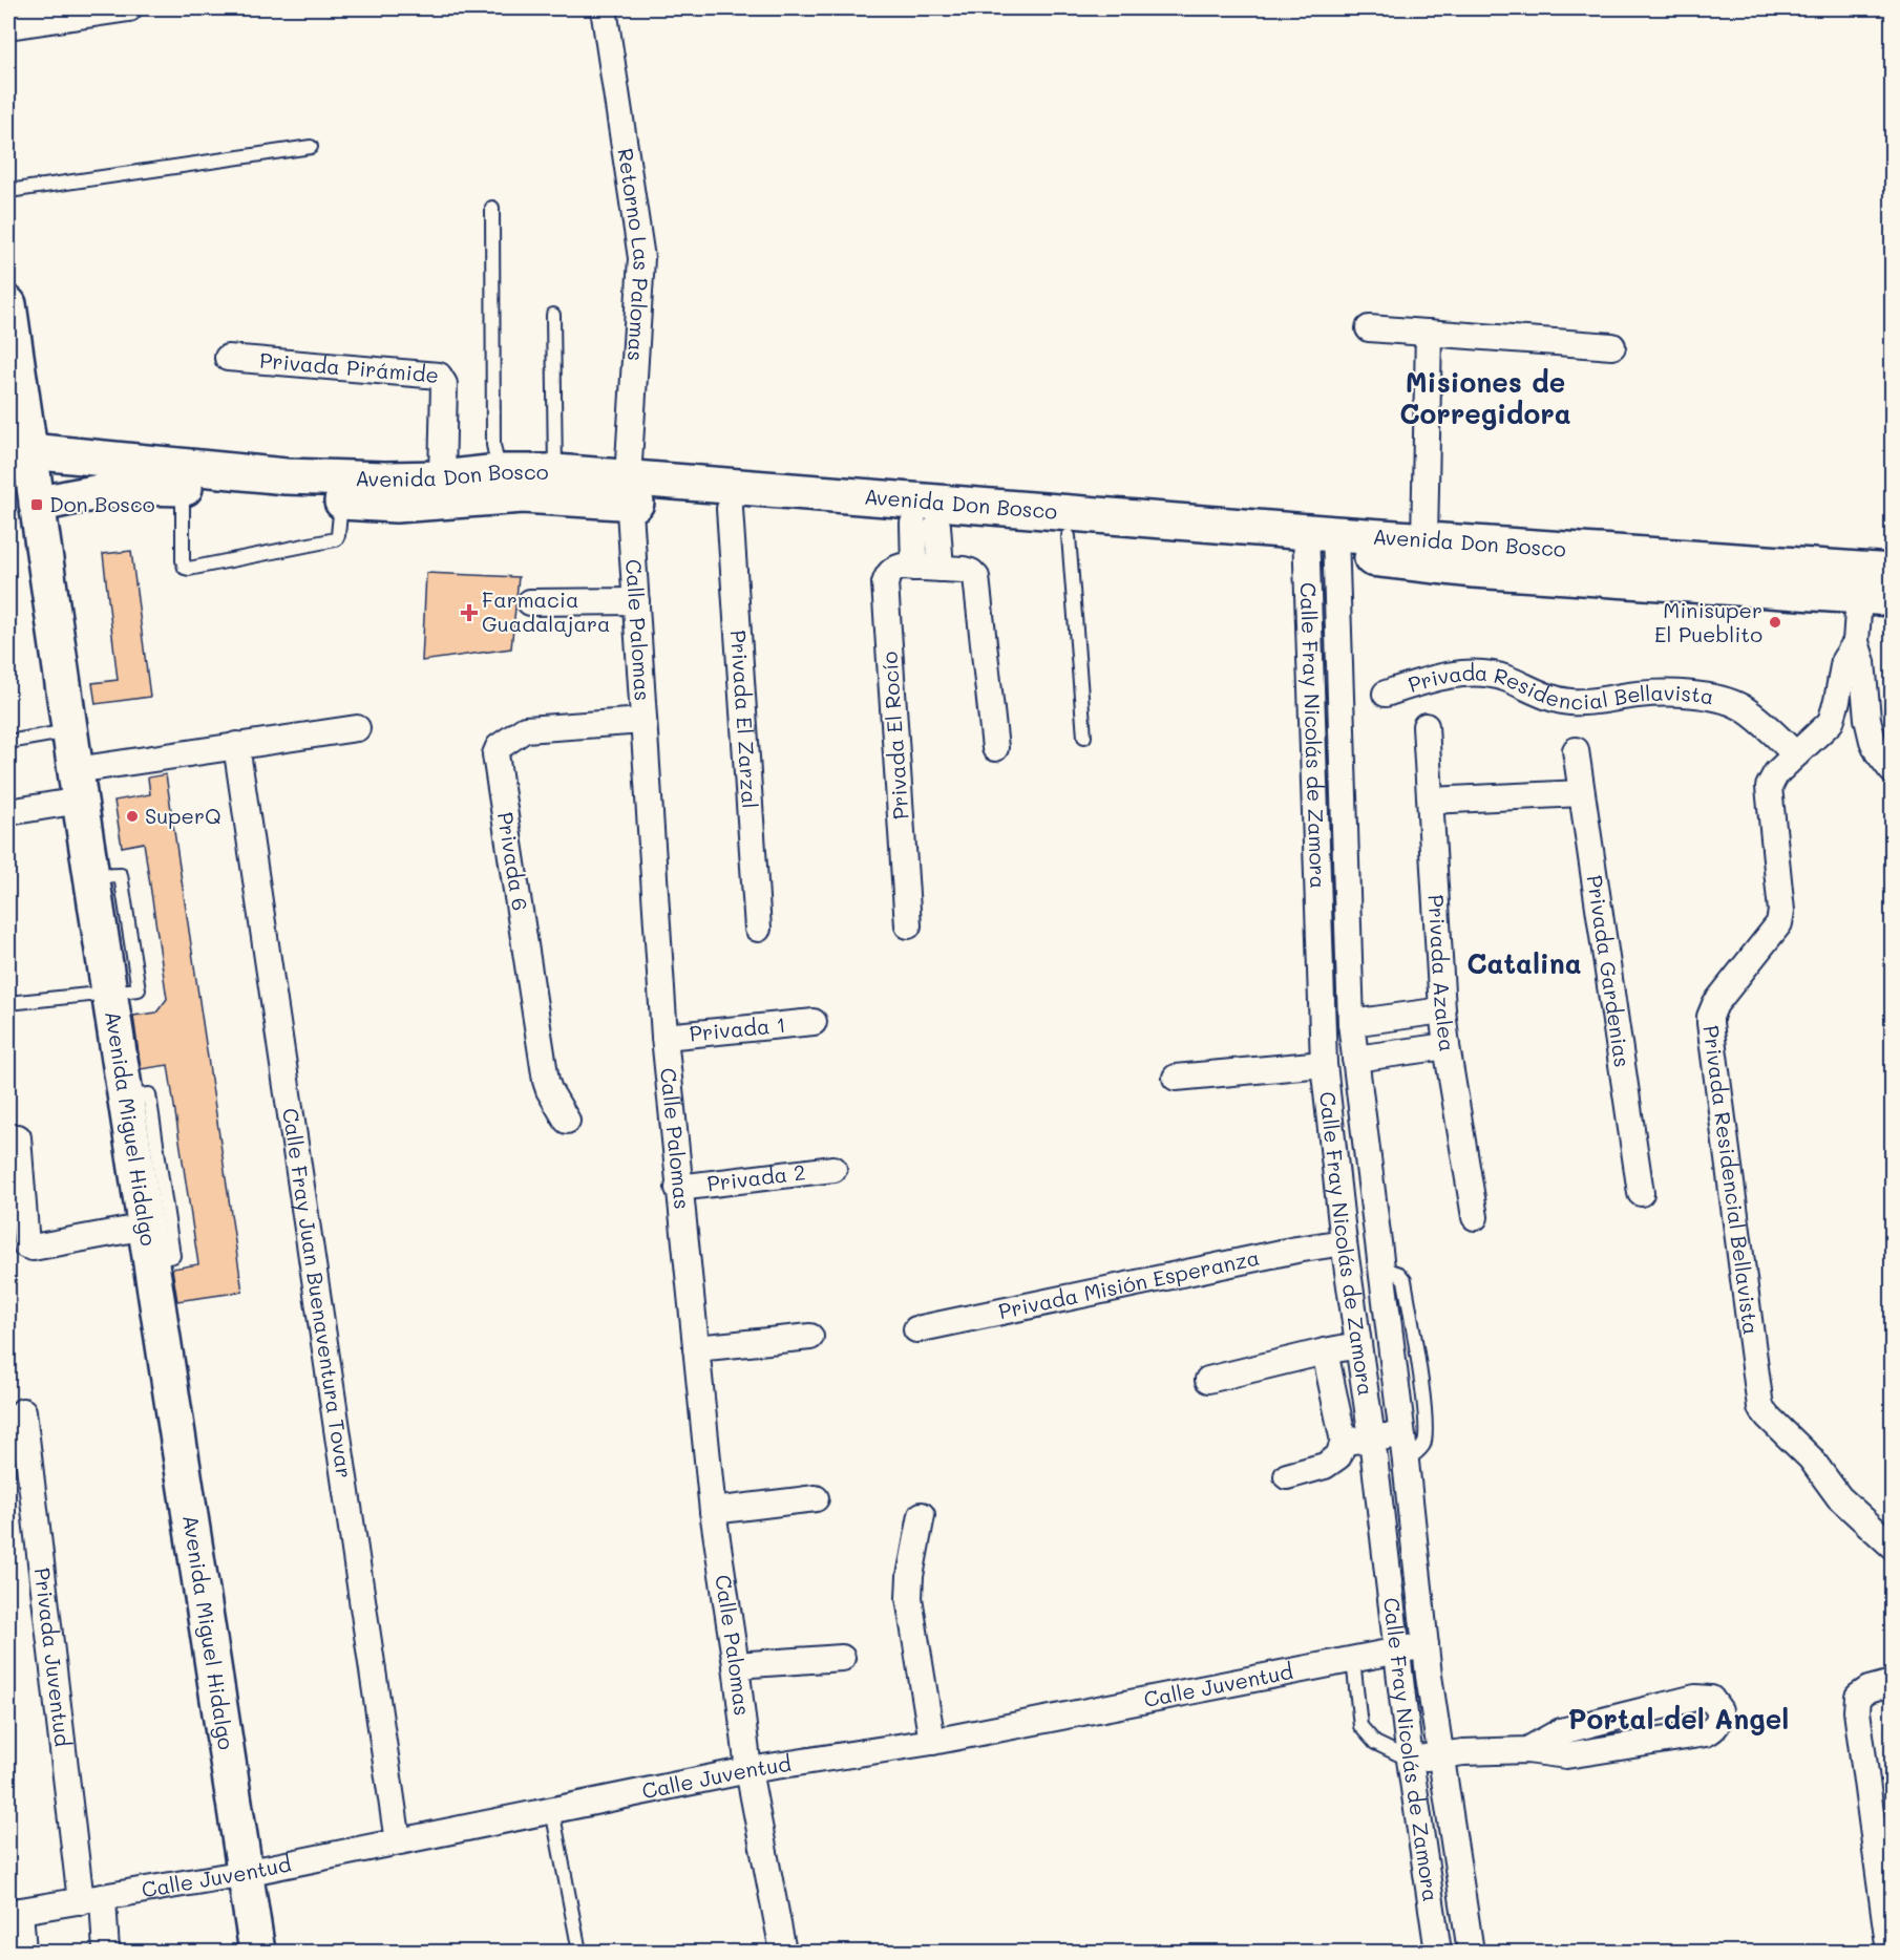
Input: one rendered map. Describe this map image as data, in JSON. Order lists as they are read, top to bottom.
{
  "streets": {
    "street": [
      "Retorno Las Palomas",
      "Privada Pirámide",
      "Avenida Don Bosco",
      "Calle Palomas",
      "Privada Residencial Bellavista",
      "Privada El Zarzal",
      "Privada El Rocío",
      "Calle Fray Nicolás de Zamora",
      "Privada 6",
      "Privada Gardenias",
      "Privada Azalea",
      "Privada 1",
      "Avenida Miguel Hidalgo",
      "Privada 2",
      "Privada Misión Esperanza",
      "Calle Fray Juan Buenaventura Tovar",
      "Privada Juventud",
      "Calle Juventud"
    ]
  },
  "crossings": [
    ["Retorno Las Palomas", "Avenida Don Bosco"],
    ["Retorno Las Palomas", "Calle Palomas"],
    ["Privada Pirámide", "Avenida Don Bosco"],
    ["Avenida Don Bosco", "Calle Palomas"],
    ["Avenida Don Bosco", "Privada Residencial Bellavista"],
    ["Avenida Don Bosco", "Privada El Zarzal"],
    ["Avenida Don Bosco", "Calle Fray Nicolás de Zamora"],
    ["Avenida Don Bosco", "Avenida Miguel Hidalgo"],
    ["Calle Palomas", "Privada 6"],
    ["Calle Palomas", "Privada 1"],
    ["Calle Palomas", "Privada 2"],
    ["Calle Palomas", "Calle Juventud"],
    ["Calle Fray Nicolás de Zamora", "Privada Misión Esperanza"],
    ["Calle Fray Nicolás de Zamora", "Calle Juventud"],
    ["Avenida Miguel Hidalgo", "Calle Juventud"],
    ["Calle Fray Juan Buenaventura Tovar", "Calle Juventud"],
    ["Privada Juventud", "Calle Juventud"]
  ],
  "districts": ["Misiones de Corregidora", "Catalina", "Portal del Angel"],
  "places": {
    "transit": ["Don Bosco"],
    "health": ["Farmacia Guadalajara"],
    "other": ["Minisuper El Pueblito", "SuperQ"]
  }
}
